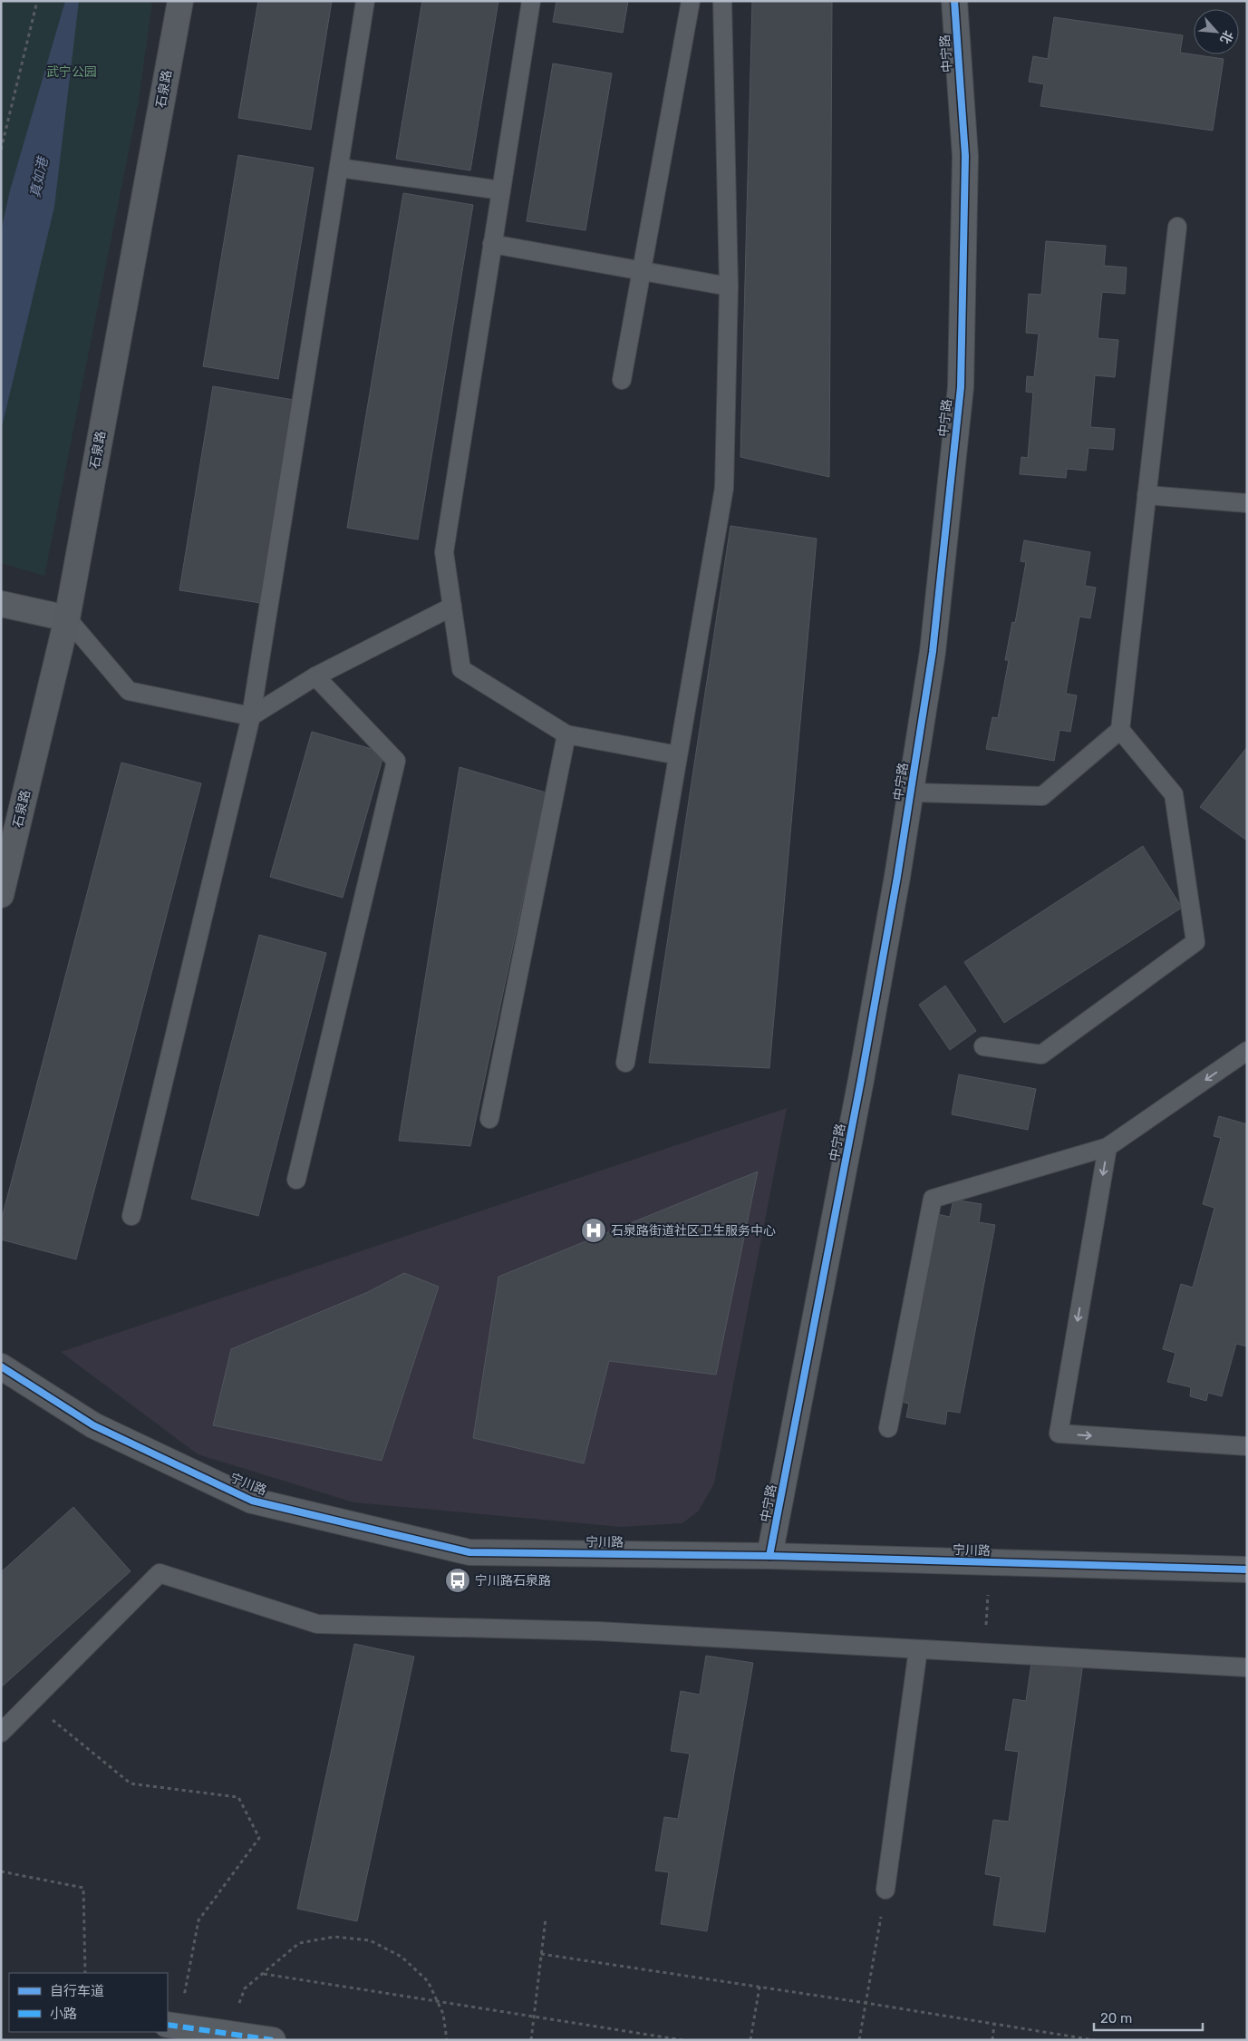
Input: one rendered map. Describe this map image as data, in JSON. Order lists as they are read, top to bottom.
{
  "streets": {
    "street": ["中宁路", "石泉路", "宁川路"]
  },
  "crossings": [
    ["中宁路", "宁川路"]
  ],
  "water": ["真如港"],
  "parks": ["武宁公园"],
  "places": {
    "hospital": ["石泉路街道社区卫生服务中心"],
    "bus stop": ["宁川路石泉路"]
  },
  "legend": ["自行车道", "小路"],
  "scale_bar": "20 m",
  "north": "bottom right"
}
